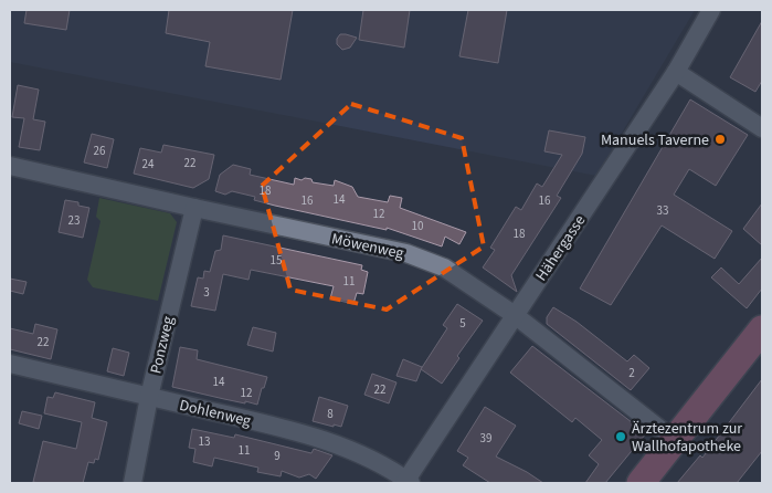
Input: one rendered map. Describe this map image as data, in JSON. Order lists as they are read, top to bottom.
{
  "streets": {
    "street": [
      "Möwenweg",
      "Hähergasse",
      "Ponzweg",
      "Dohlenweg"
    ]
  },
  "crossings": [
    ["Möwenweg", "Hähergasse"],
    ["Möwenweg", "Ponzweg"],
    ["Hähergasse", "Dohlenweg"],
    ["Ponzweg", "Dohlenweg"]
  ],
  "places": ["Manuels Taverne", "Ärztezentrum zur Wallhofapotheke"],
  "house_numbers": [
    "26",
    "22",
    "24",
    "18",
    "14",
    "16",
    "16",
    "33",
    "12",
    "23",
    "10",
    "18",
    "15",
    "11",
    "3",
    "5",
    "22",
    "2",
    "14",
    "22",
    "12",
    "8",
    "39",
    "13",
    "11",
    "9"
  ]
}
